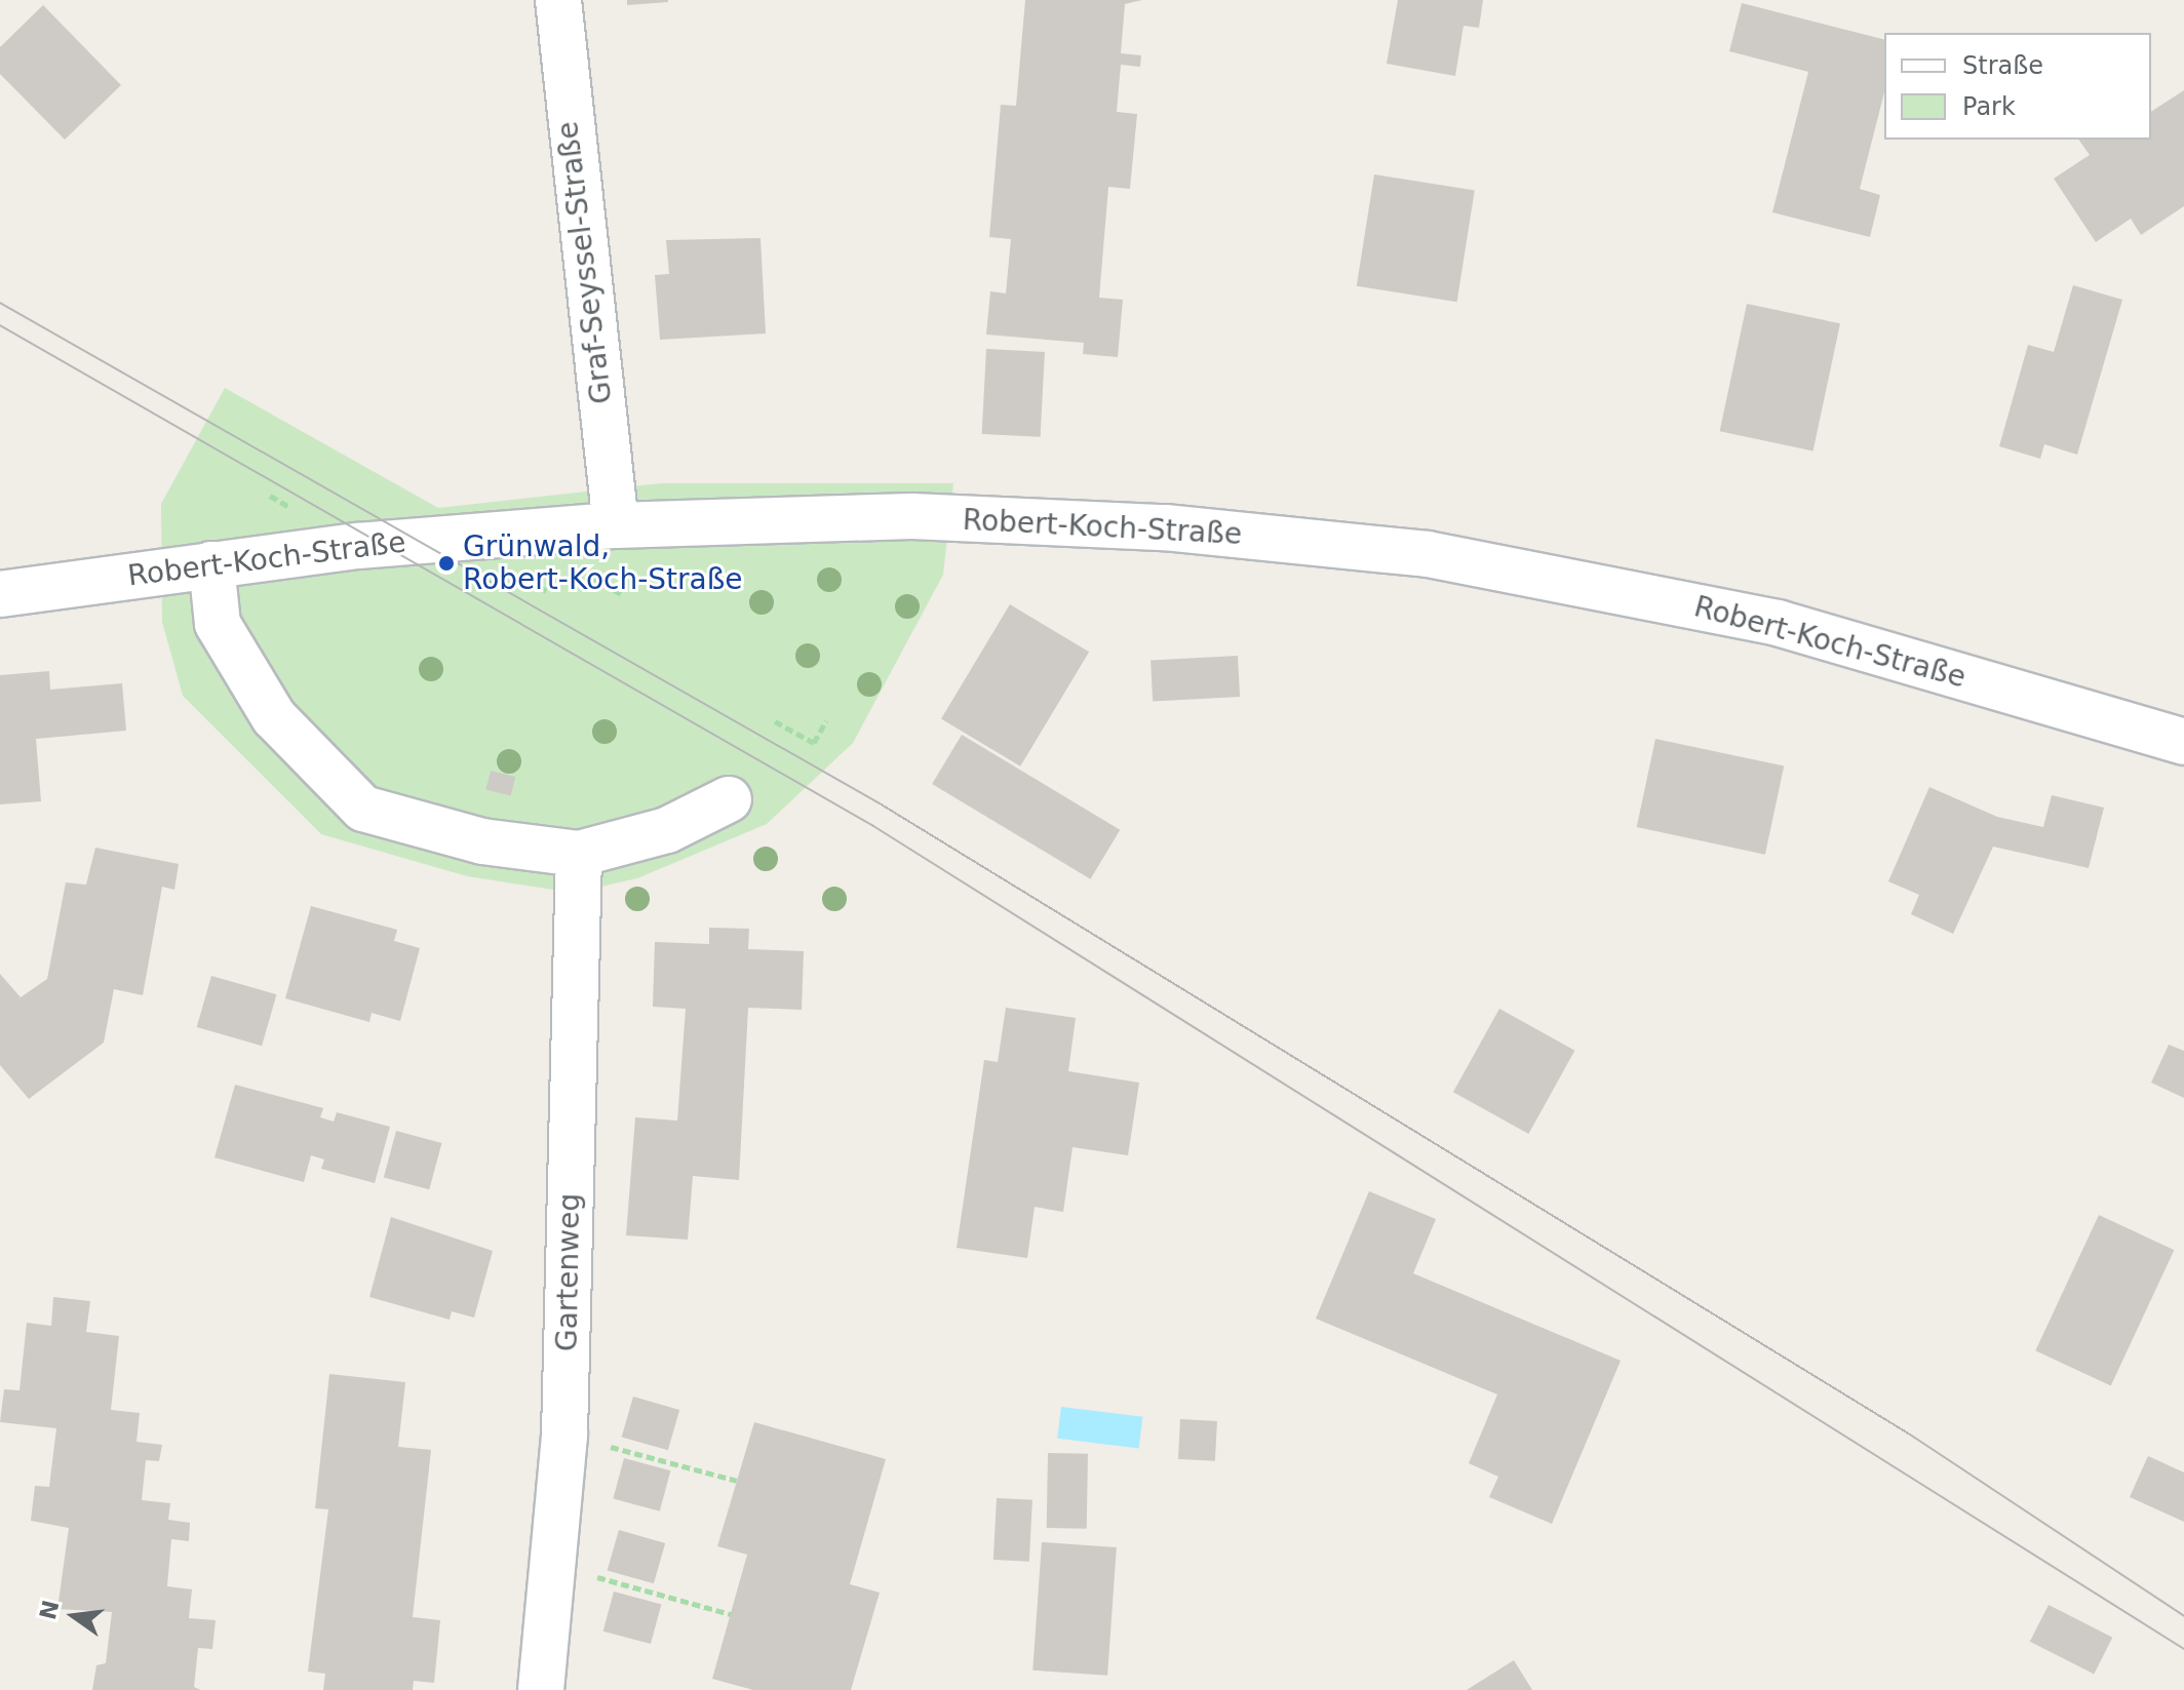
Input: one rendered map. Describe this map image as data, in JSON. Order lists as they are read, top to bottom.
{
  "streets": {
    "street": ["Graf-Seyssel-Straße", "Robert-Koch-Straße", "Gartenweg"]
  },
  "crossings": [
    ["Graf-Seyssel-Straße", "Robert-Koch-Straße"]
  ],
  "places": ["Grünwald, Robert-Koch-Straße"],
  "legend": ["Straße", "Park"],
  "north": "left"
}
